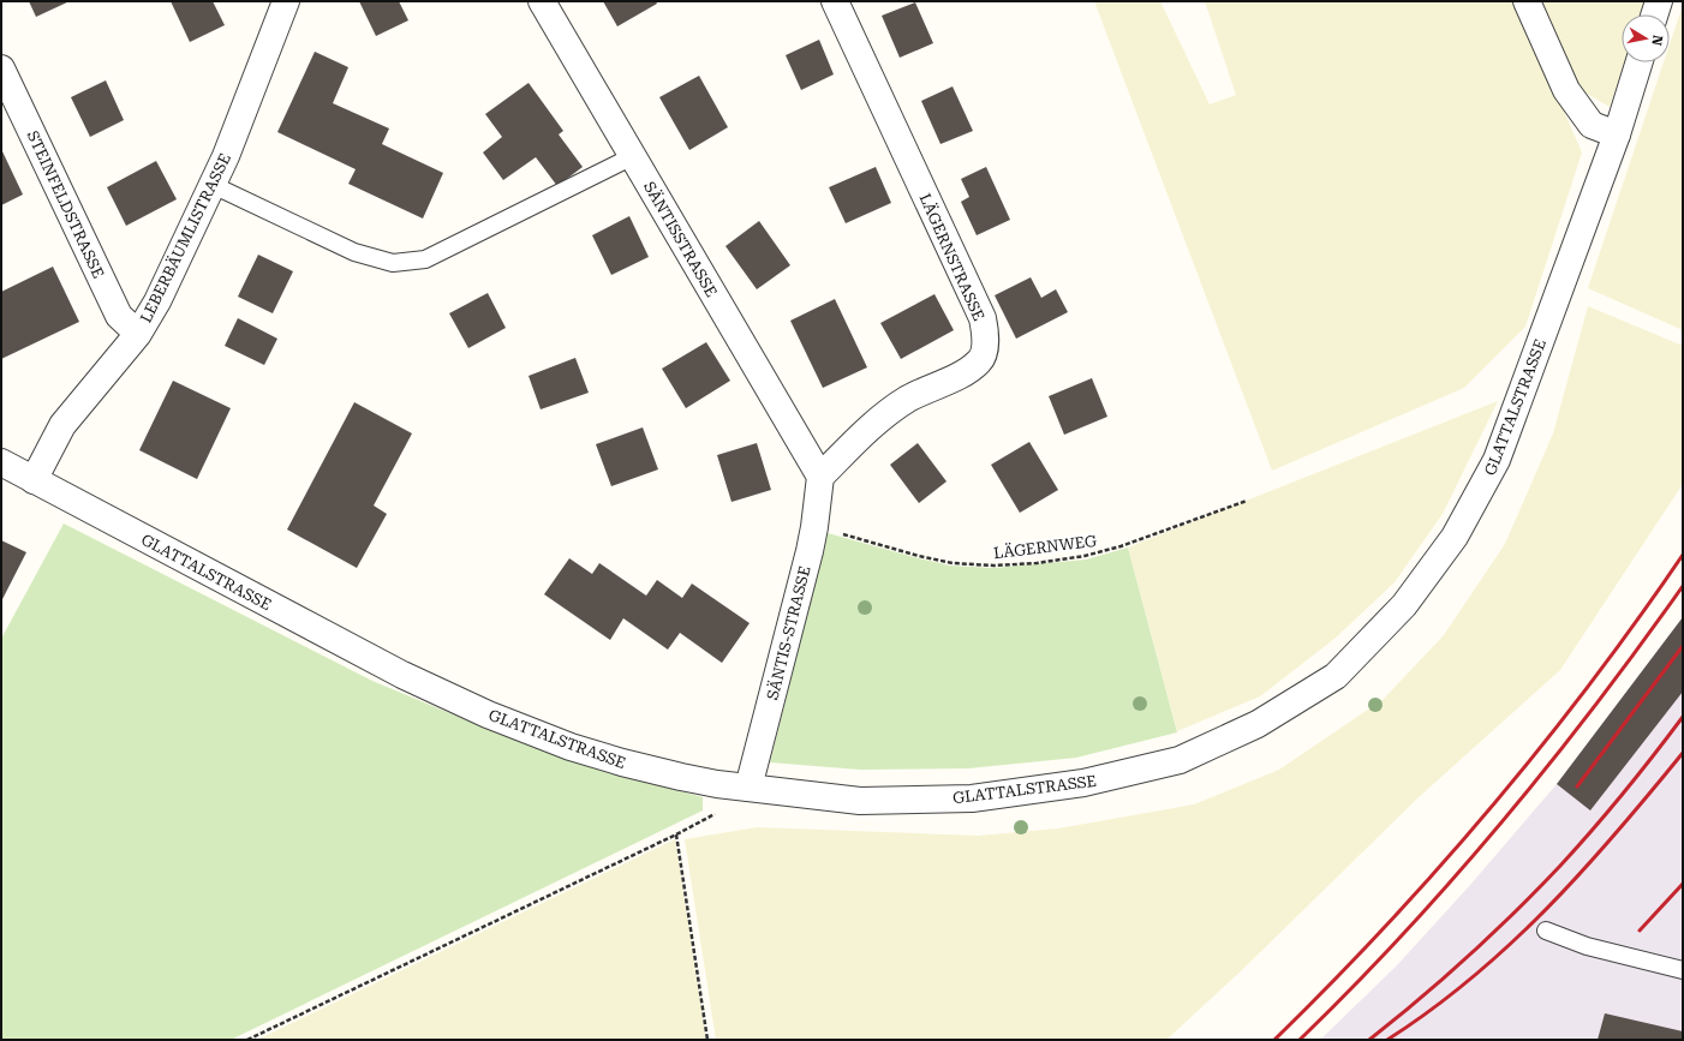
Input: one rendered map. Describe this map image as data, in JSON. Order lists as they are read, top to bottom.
{
  "streets": {
    "street": [
      "STEINFELDSTRASSE",
      "LEBERBÄUMLISTRASSE",
      "SÄNTISSTRASSE",
      "LÄGERNSTRASSE",
      "GLATTALSTRASSE",
      "SÄNTIS-STRASSE"
    ],
    "path": ["LÄGERNWEG"]
  },
  "crossings": [
    ["STEINFELDSTRASSE", "LEBERBÄUMLISTRASSE"],
    ["LEBERBÄUMLISTRASSE", "GLATTALSTRASSE"],
    ["SÄNTISSTRASSE", "LÄGERNSTRASSE"],
    ["SÄNTISSTRASSE", "SÄNTIS-STRASSE"],
    ["LÄGERNSTRASSE", "SÄNTIS-STRASSE"],
    ["GLATTALSTRASSE", "SÄNTIS-STRASSE"],
    ["LÄGERNWEG", "SÄNTIS-STRASSE"]
  ],
  "north": "right"
}
